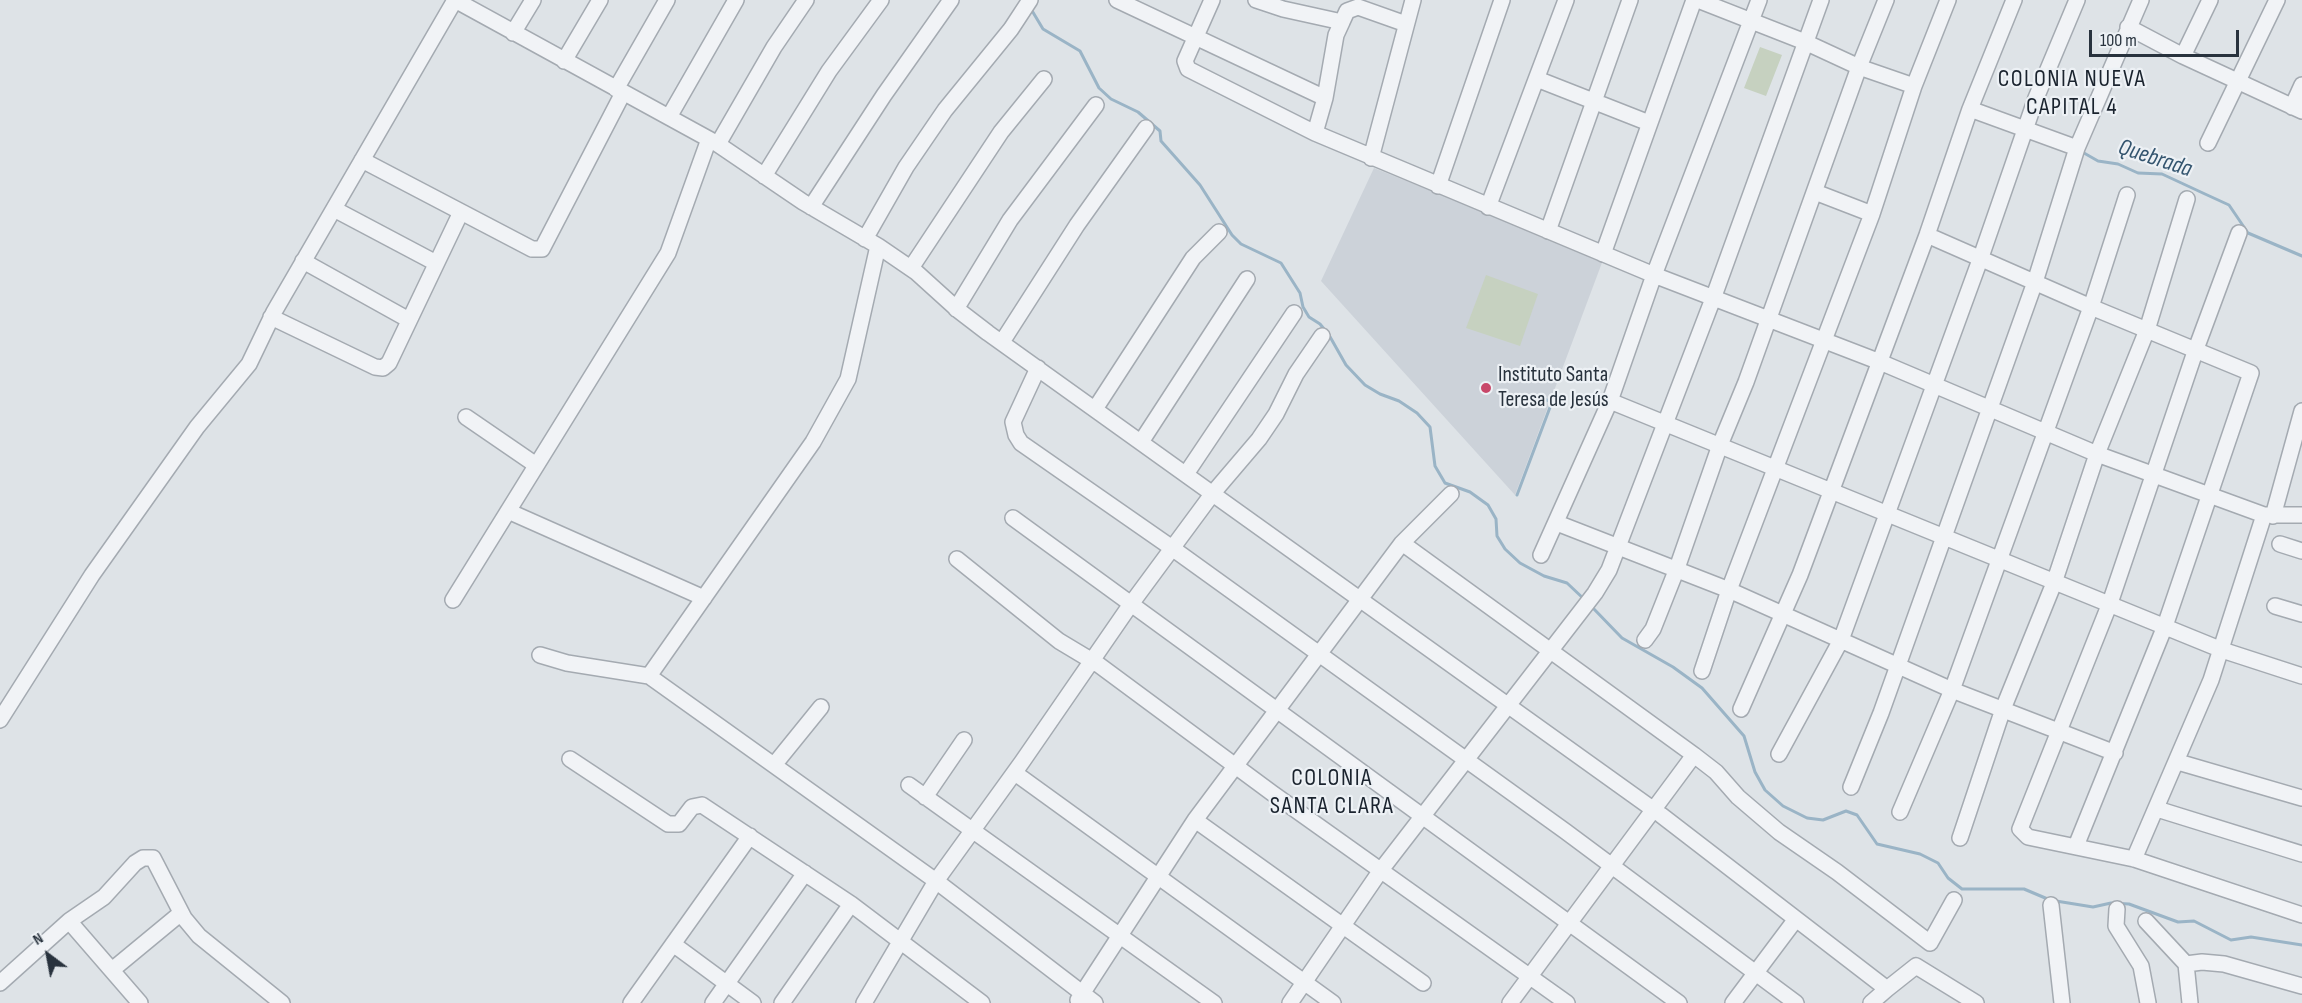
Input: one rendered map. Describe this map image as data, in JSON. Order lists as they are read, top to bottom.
{
  "districts": ["COLONIA NUEVA CAPITAL 4", "COLONIA SANTA CLARA"],
  "water": ["Quebrada"],
  "places": ["Instituto Santa Teresa de Jesús"],
  "scale_bar": "100 m",
  "north": "top left"
}
